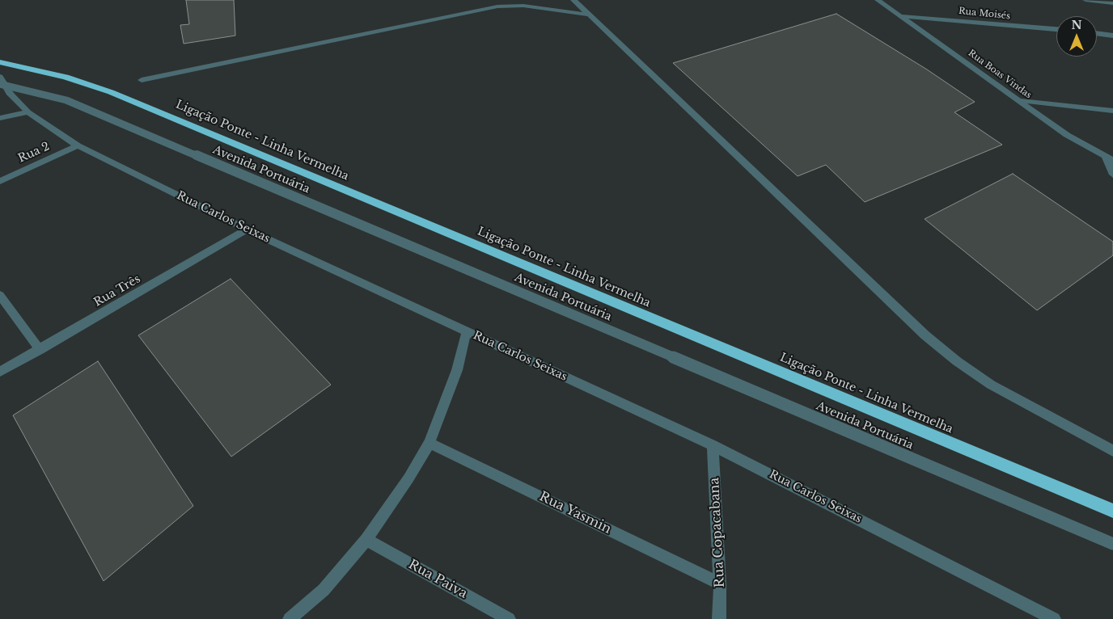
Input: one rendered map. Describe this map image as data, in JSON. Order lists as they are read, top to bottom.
{
  "streets": {
    "highway": ["Ligação Ponte - Linha Vermelha"],
    "street": [
      "Rua Moisés",
      "Rua Boas Vindas",
      "Rua 2",
      "Avenida Portuária",
      "Rua Carlos Seixas",
      "Rua Três",
      "Rua Yasmin",
      "Rua Copacabana",
      "Rua Paiva"
    ]
  },
  "crossings": [
    ["Rua Moisés", "Rua Boas Vindas"],
    ["Rua 2", "Rua Carlos Seixas"],
    ["Rua Carlos Seixas", "Rua Três"],
    ["Rua Carlos Seixas", "Rua Copacabana"],
    ["Rua Yasmin", "Rua Copacabana"]
  ],
  "north": "top"
}
